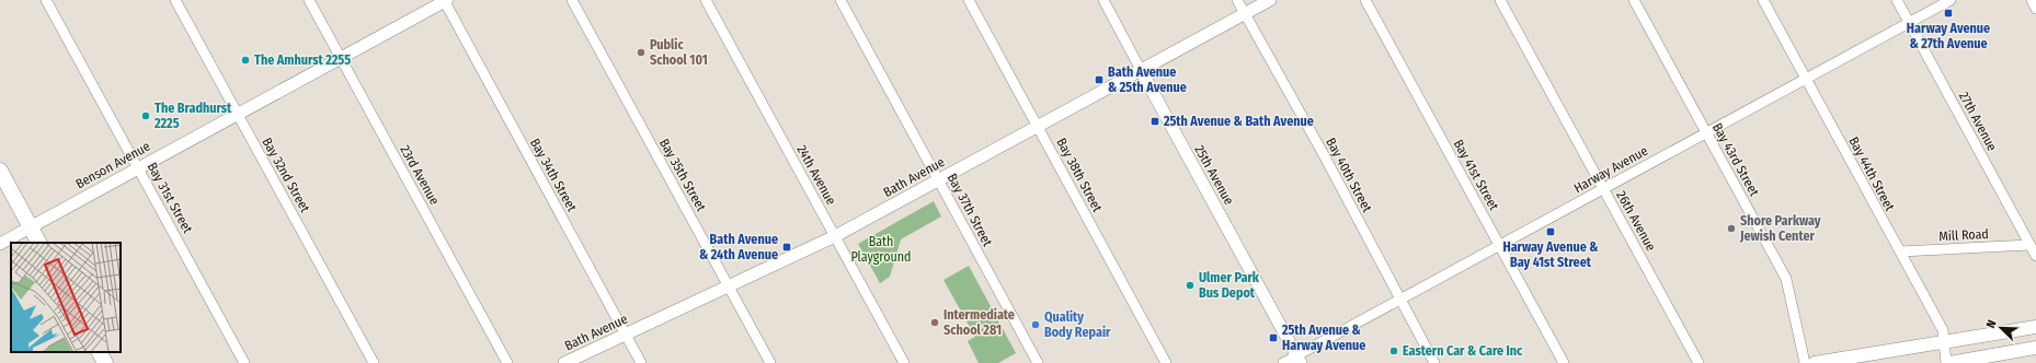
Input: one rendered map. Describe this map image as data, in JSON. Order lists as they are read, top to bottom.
{
  "streets": {
    "street": [
      "27th Avenue",
      "Bay 43rd Street",
      "Benson Avenue",
      "Harway Avenue",
      "Bay 44th Street",
      "Bay 32nd Street",
      "23rd Avenue",
      "Bay 34th Street",
      "Bay 35th Street",
      "24th Avenue",
      "Bay 38th Street",
      "25th Avenue",
      "Bay 40th Street",
      "Bay 41st Street",
      "Bath Avenue",
      "Bay 31st Street",
      "Bay 37th Street",
      "26th Avenue",
      "Mill Road"
    ]
  },
  "crossings": [
    ["27th Avenue", "Harway Avenue"],
    ["27th Avenue", "Mill Road"],
    ["Bay 43rd Street", "Harway Avenue"],
    ["Benson Avenue", "Bay 32nd Street"],
    ["Benson Avenue", "23rd Avenue"],
    ["Benson Avenue", "Bay 34th Street"],
    ["Benson Avenue", "Bay 31st Street"],
    ["Harway Avenue", "Bay 44th Street"],
    ["Harway Avenue", "25th Avenue"],
    ["Harway Avenue", "Bay 40th Street"],
    ["Harway Avenue", "Bay 41st Street"],
    ["Harway Avenue", "26th Avenue"],
    ["Bay 44th Street", "Mill Road"],
    ["Bay 34th Street", "Bath Avenue"],
    ["Bay 35th Street", "Bath Avenue"],
    ["24th Avenue", "Bath Avenue"],
    ["Bay 38th Street", "Bath Avenue"],
    ["25th Avenue", "Bath Avenue"],
    ["Bay 40th Street", "Bath Avenue"],
    ["Bath Avenue", "Bay 37th Street"]
  ],
  "parks": ["Bath Playground"],
  "places": {
    "transit": [
      "Harway Avenue & 27th Avenue",
      "Bath Avenue & 25th Avenue",
      "25th Avenue & Bath Avenue",
      "Harway Avenue & Bay 41st Street",
      "Bath Avenue & 24th Avenue",
      "25th Avenue & Harway Avenue"
    ],
    "other": [
      "Public School 101",
      "The Amhurst 2255",
      "The Bradhurst 2225",
      "Shore Parkway Jewish Center",
      "Ulmer Park Bus Depot",
      "Intermediate School 281",
      "Quality Body Repair",
      "Eastern Car & Care Inc"
    ]
  },
  "north": "top left"
}
